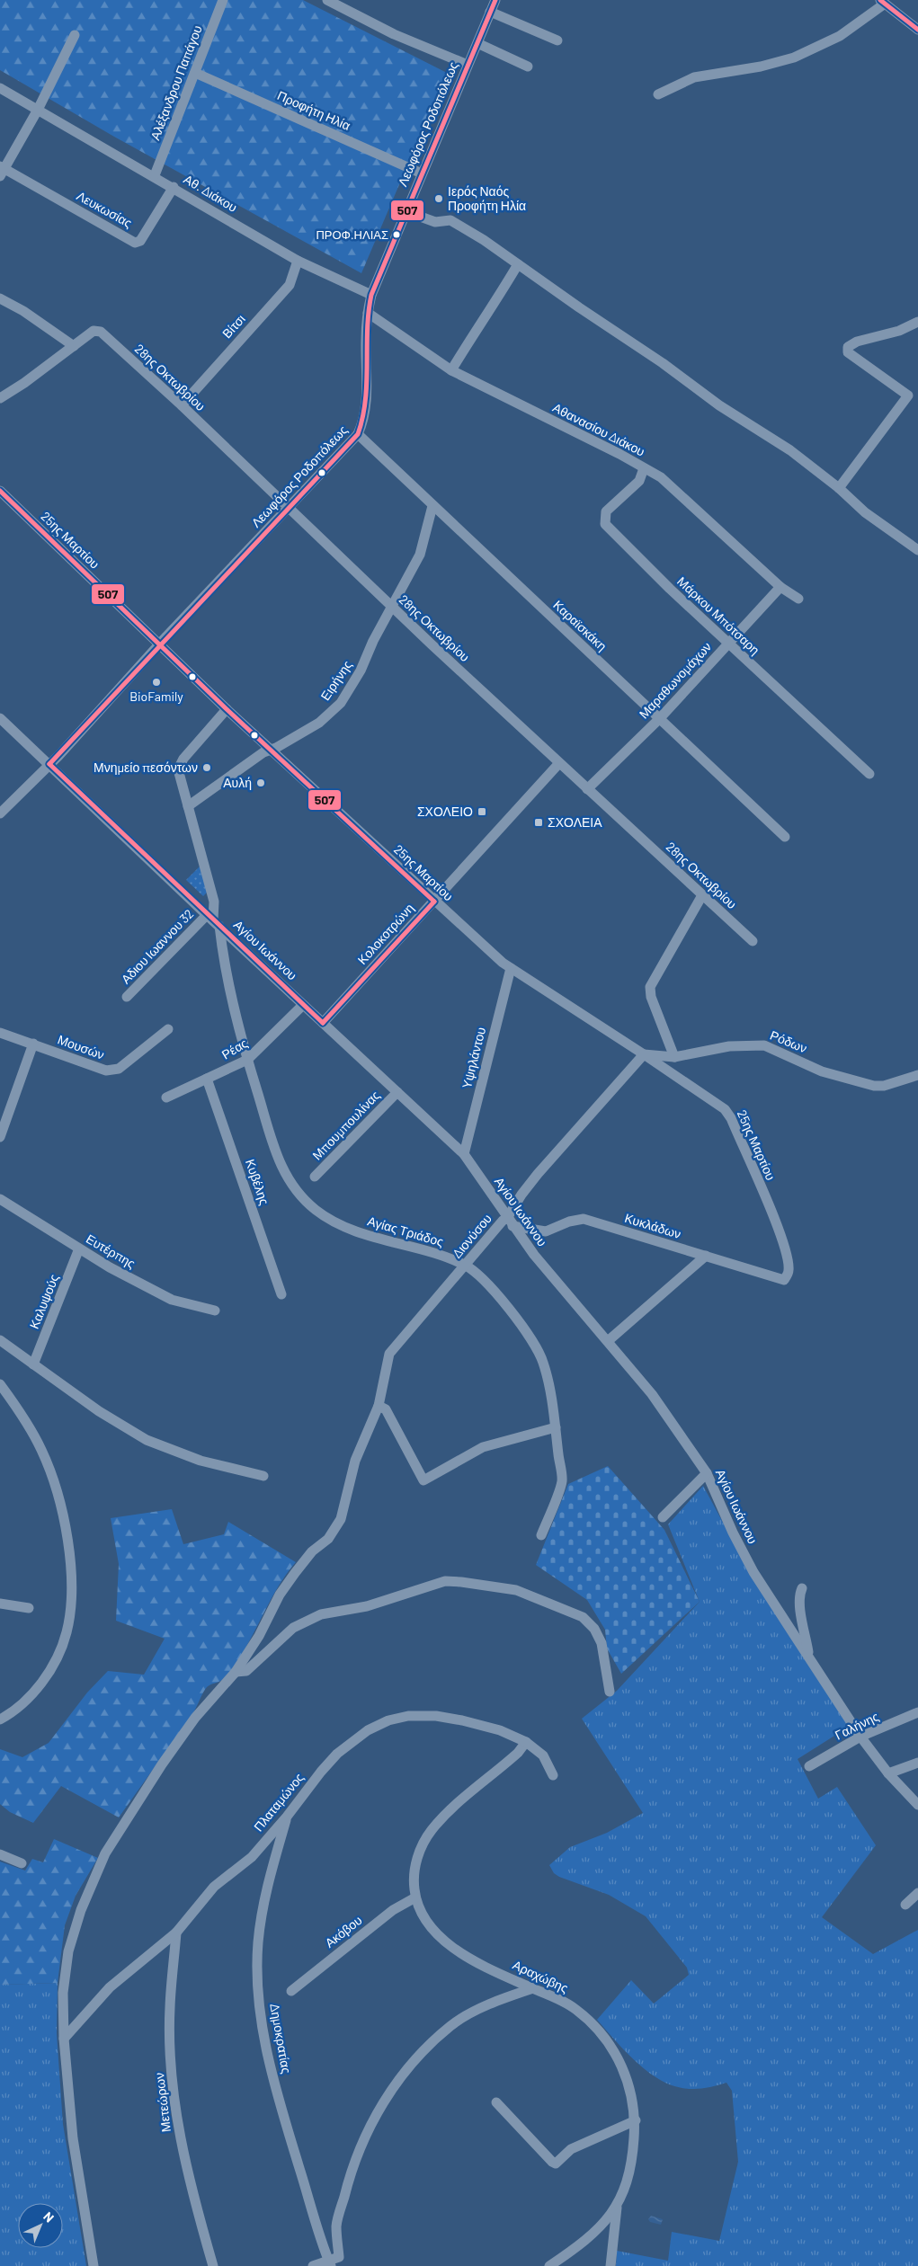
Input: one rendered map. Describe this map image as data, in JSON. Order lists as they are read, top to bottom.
{
  "streets": {
    "street": [
      "Αλέξανδρου Παπάγου",
      "Προφήτη Ηλία",
      "Λεωφόρος Ροδοπόλεως",
      "Αθ. Διάκου",
      "Λευκωσίας",
      "Βίτσι",
      "28ης Οκτωβρίου",
      "Αθανασίου Διάκου",
      "25ης Μαρτίου",
      "Μάρκου Μπότσαρη",
      "Καραϊσκάκη",
      "Ειρήνης",
      "Μαραθωνομάχων",
      "Κολοκοτρώνη",
      "Αδιου Ιωαννου 32",
      "Αγίου Ιωάννου",
      "Ρόδων",
      "Μουσών",
      "Ρέας",
      "Υψηλάντου",
      "Μπουμπουλίνας",
      "Κυβέλης",
      "Κυκλάδων",
      "Αγίας Τριάδος",
      "Διονύσου",
      "Ευτέρπης",
      "Καλυψούς",
      "Γαλήνης",
      "Πλαταμώνος",
      "Ακόβου",
      "Αραχώβης",
      "Δημοκρατίας",
      "Μετεώρων"
    ]
  },
  "crossings": [
    ["Αλέξανδρου Παπάγου", "Προφήτη Ηλία"],
    ["Αλέξανδρου Παπάγου", "Αθ. Διάκου"],
    ["Προφήτη Ηλία", "Λεωφόρος Ροδοπόλεως"],
    ["Λεωφόρος Ροδοπόλεως", "Αθ. Διάκου"],
    ["Λεωφόρος Ροδοπόλεως", "28ης Οκτωβρίου"],
    ["Λεωφόρος Ροδοπόλεως", "Αθανασίου Διάκου"],
    ["Λεωφόρος Ροδοπόλεως", "25ης Μαρτίου"],
    ["Λεωφόρος Ροδοπόλεως", "Καραϊσκάκη"],
    ["Λεωφόρος Ροδοπόλεως", "Αγίου Ιωάννου"],
    ["Αθ. Διάκου", "Λευκωσίας"],
    ["Αθ. Διάκου", "Βίτσι"],
    ["Βίτσι", "28ης Οκτωβρίου"],
    ["28ης Οκτωβρίου", "Ειρήνης"],
    ["28ης Οκτωβρίου", "Μαραθωνομάχων"],
    ["28ης Οκτωβρίου", "Κολοκοτρώνη"],
    ["Αθανασίου Διάκου", "Μάρκου Μπότσαρη"],
    ["Αθανασίου Διάκου", "Μαραθωνομάχων"],
    ["25ης Μαρτίου", "Ειρήνης"],
    ["25ης Μαρτίου", "Κολοκοτρώνη"],
    ["25ης Μαρτίου", "Ρόδων"],
    ["25ης Μαρτίου", "Υψηλάντου"],
    ["25ης Μαρτίου", "Κυκλάδων"],
    ["25ης Μαρτίου", "Διονύσου"],
    ["Μάρκου Μπότσαρη", "Μαραθωνομάχων"],
    ["Καραϊσκάκη", "Ειρήνης"],
    ["Καραϊσκάκη", "Μαραθωνομάχων"],
    ["Κολοκοτρώνη", "Αγίου Ιωάννου"],
    ["Αδιου Ιωαννου 32", "Αγίου Ιωάννου"],
    ["Αδιου Ιωαννου 32", "Αγίας Τριάδος"],
    ["Αγίου Ιωάννου", "Ρέας"],
    ["Αγίου Ιωάννου", "Υψηλάντου"],
    ["Αγίου Ιωάννου", "Μπουμπουλίνας"],
    ["Αγίου Ιωάννου", "Κυκλάδων"],
    ["Αγίου Ιωάννου", "Αγίας Τριάδος"],
    ["Αγίου Ιωάννου", "Διονύσου"],
    ["Αγίου Ιωάννου", "Γαλήνης"],
    ["Ρόδων", "Διονύσου"],
    ["Ρέας", "Κυβέλης"],
    ["Ρέας", "Αγίας Τριάδος"],
    ["Κυκλάδων", "Διονύσου"],
    ["Αγίας Τριάδος", "Διονύσου"],
    ["Διονύσου", "Πλαταμώνος"],
    ["Ευτέρπης", "Καλυψούς"],
    ["Πλαταμώνος", "Αραχώβης"],
    ["Πλαταμώνος", "Δημοκρατίας"],
    ["Πλαταμώνος", "Μετεώρων"],
    ["Ακόβου", "Αραχώβης"]
  ],
  "places": {
    "other": [
      "Ιερός Ναός Προφήτη Ηλία",
      "ΠΡΟΦ.ΗΛΙΑΣ",
      "BioFamily",
      "Μνημείο πεσόντων",
      "Αυλή"
    ],
    "transit": ["ΣΧΟΛΕΙΟ", "ΣΧΟΛΕΙΑ"]
  },
  "lines": ["transit line 507"],
  "north": "top right"
}
